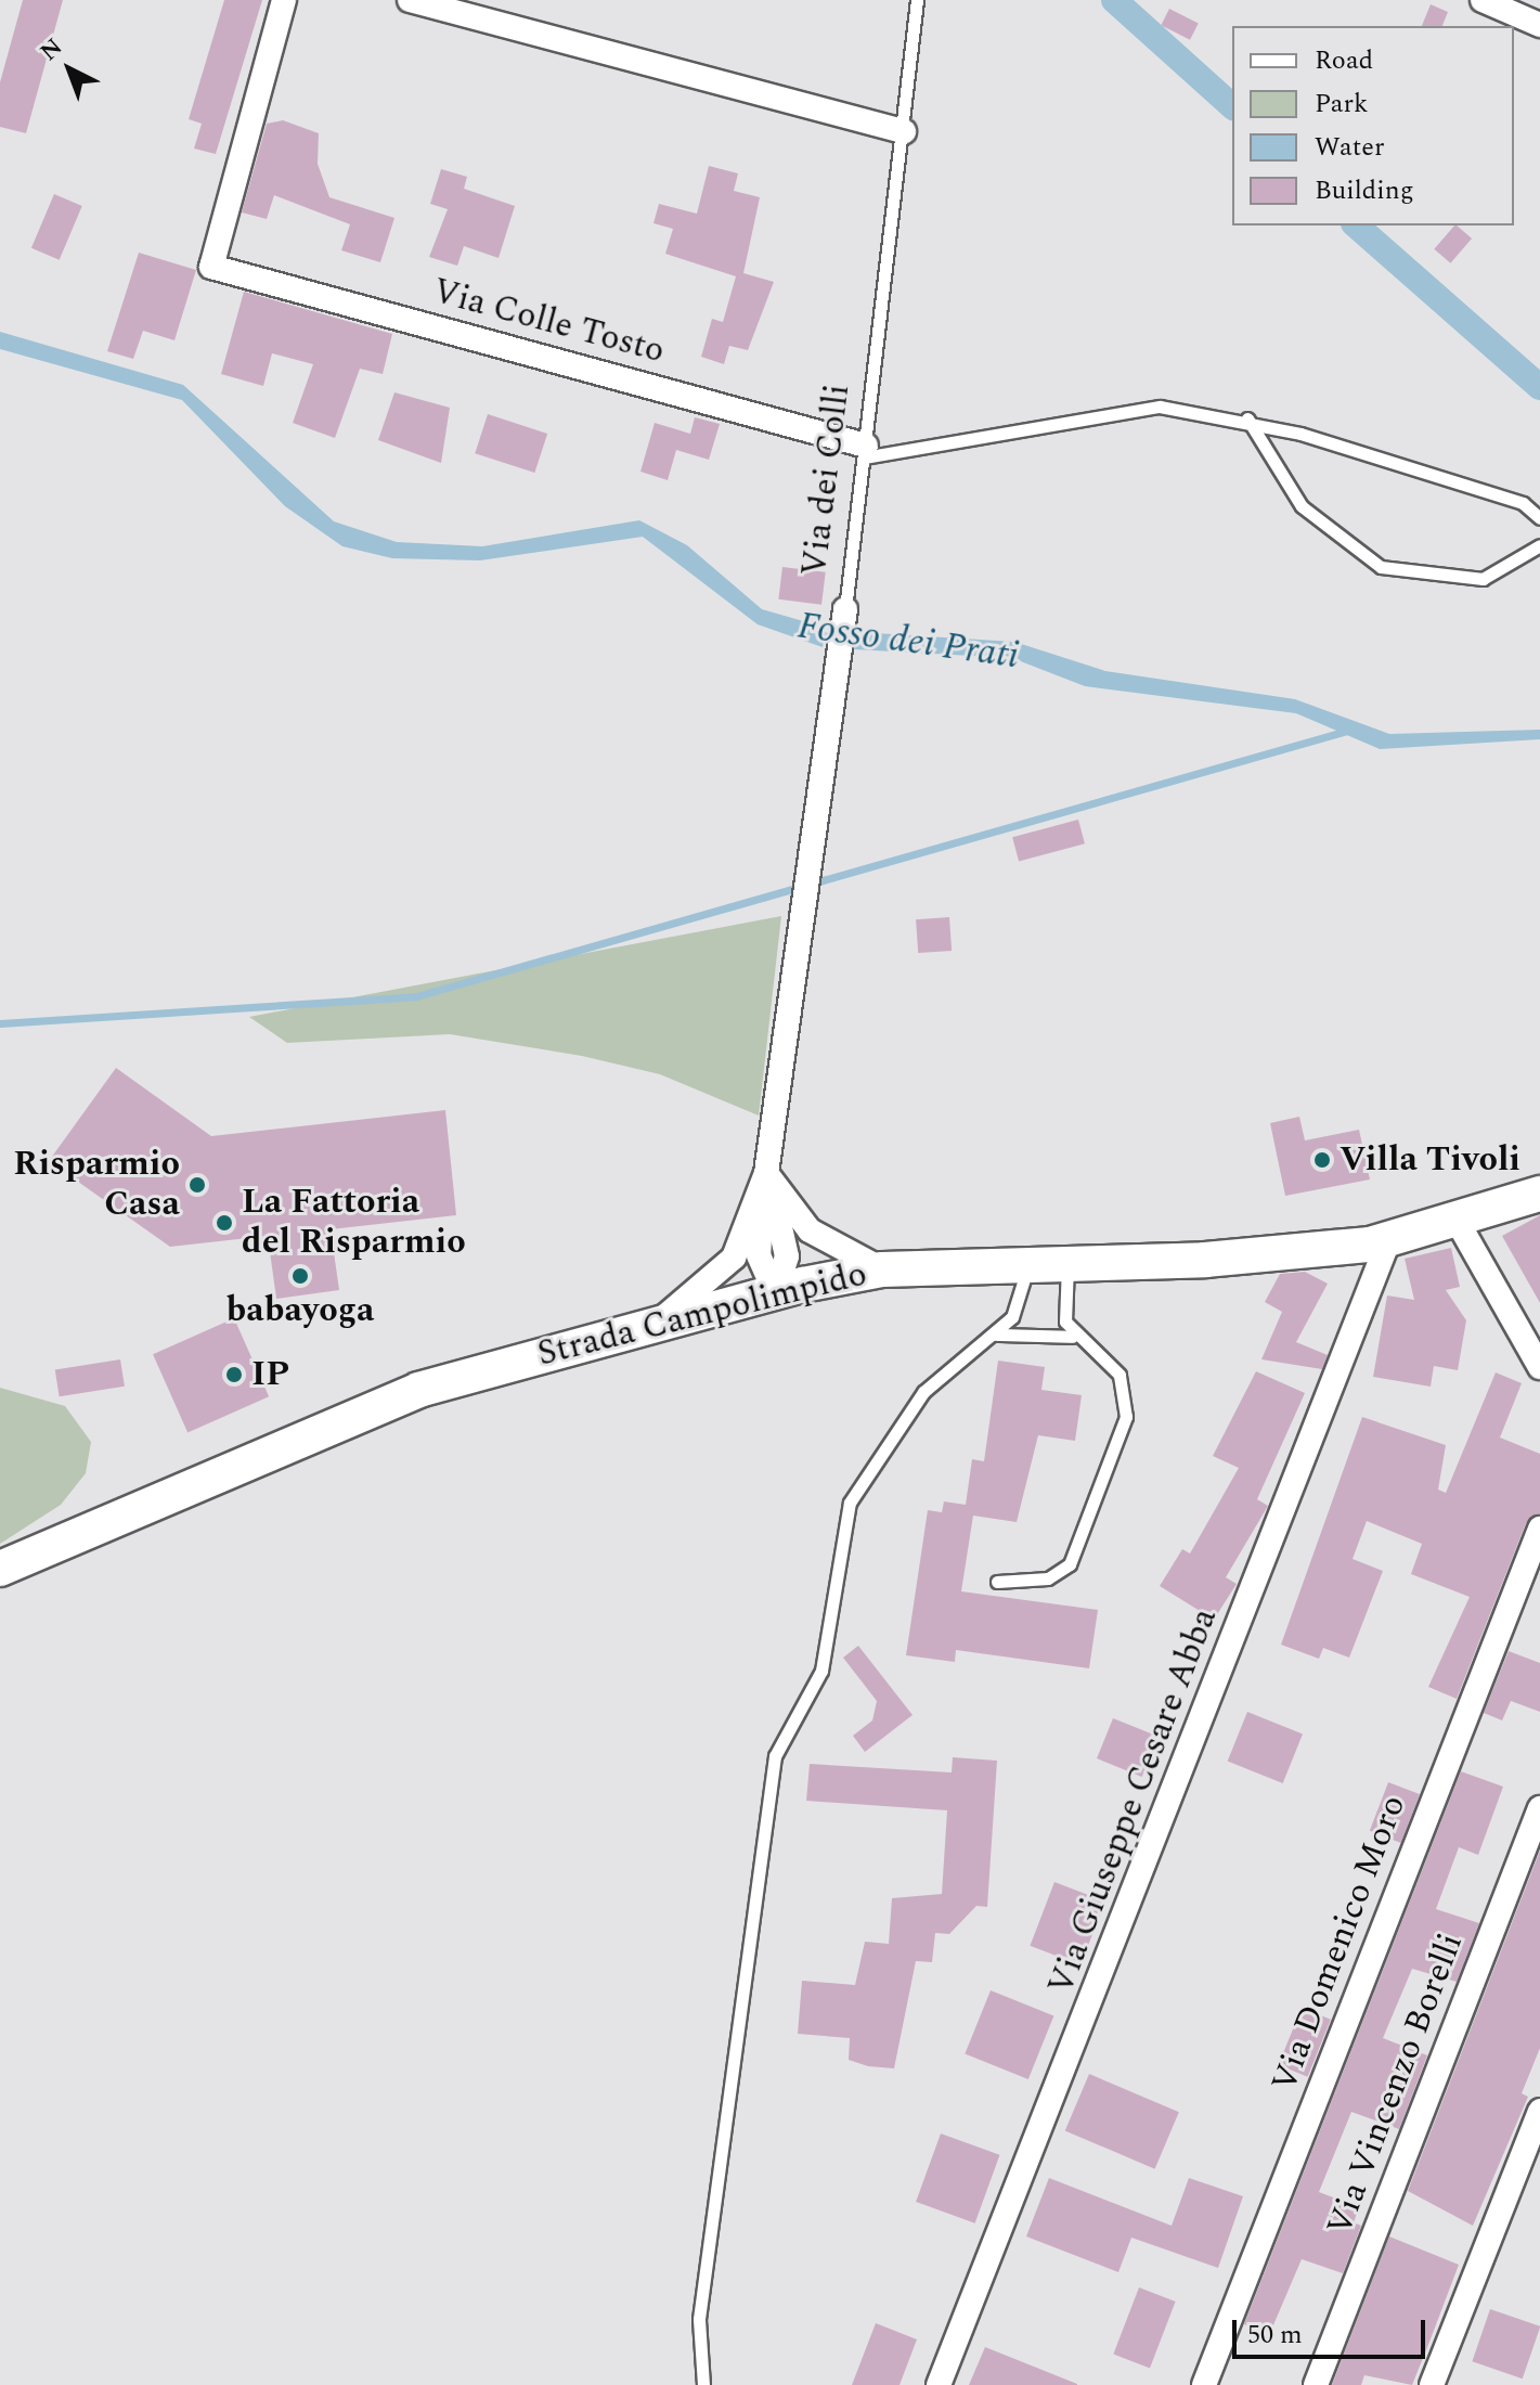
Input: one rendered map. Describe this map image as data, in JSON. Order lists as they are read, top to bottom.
{
  "streets": {
    "street": [
      "Via Colle Tosto",
      "Via dei Colli",
      "Strada Campolimpido",
      "Via Giuseppe Cesare Abba",
      "Via Domenico Moro",
      "Via Vincenzo Borelli"
    ]
  },
  "crossings": [
    ["Via Colle Tosto", "Via dei Colli"],
    ["Via dei Colli", "Strada Campolimpido"],
    ["Strada Campolimpido", "Via Giuseppe Cesare Abba"]
  ],
  "water": ["Fosso dei Prati"],
  "places": [
    "Villa Tivoli",
    "Risparmio Casa",
    "La Fattoria del Risparmio",
    "babayoga",
    "IP"
  ],
  "legend": [
    "Road",
    "Park",
    "Water",
    "Building"
  ],
  "scale_bar": "50 m",
  "north": "top left"
}
